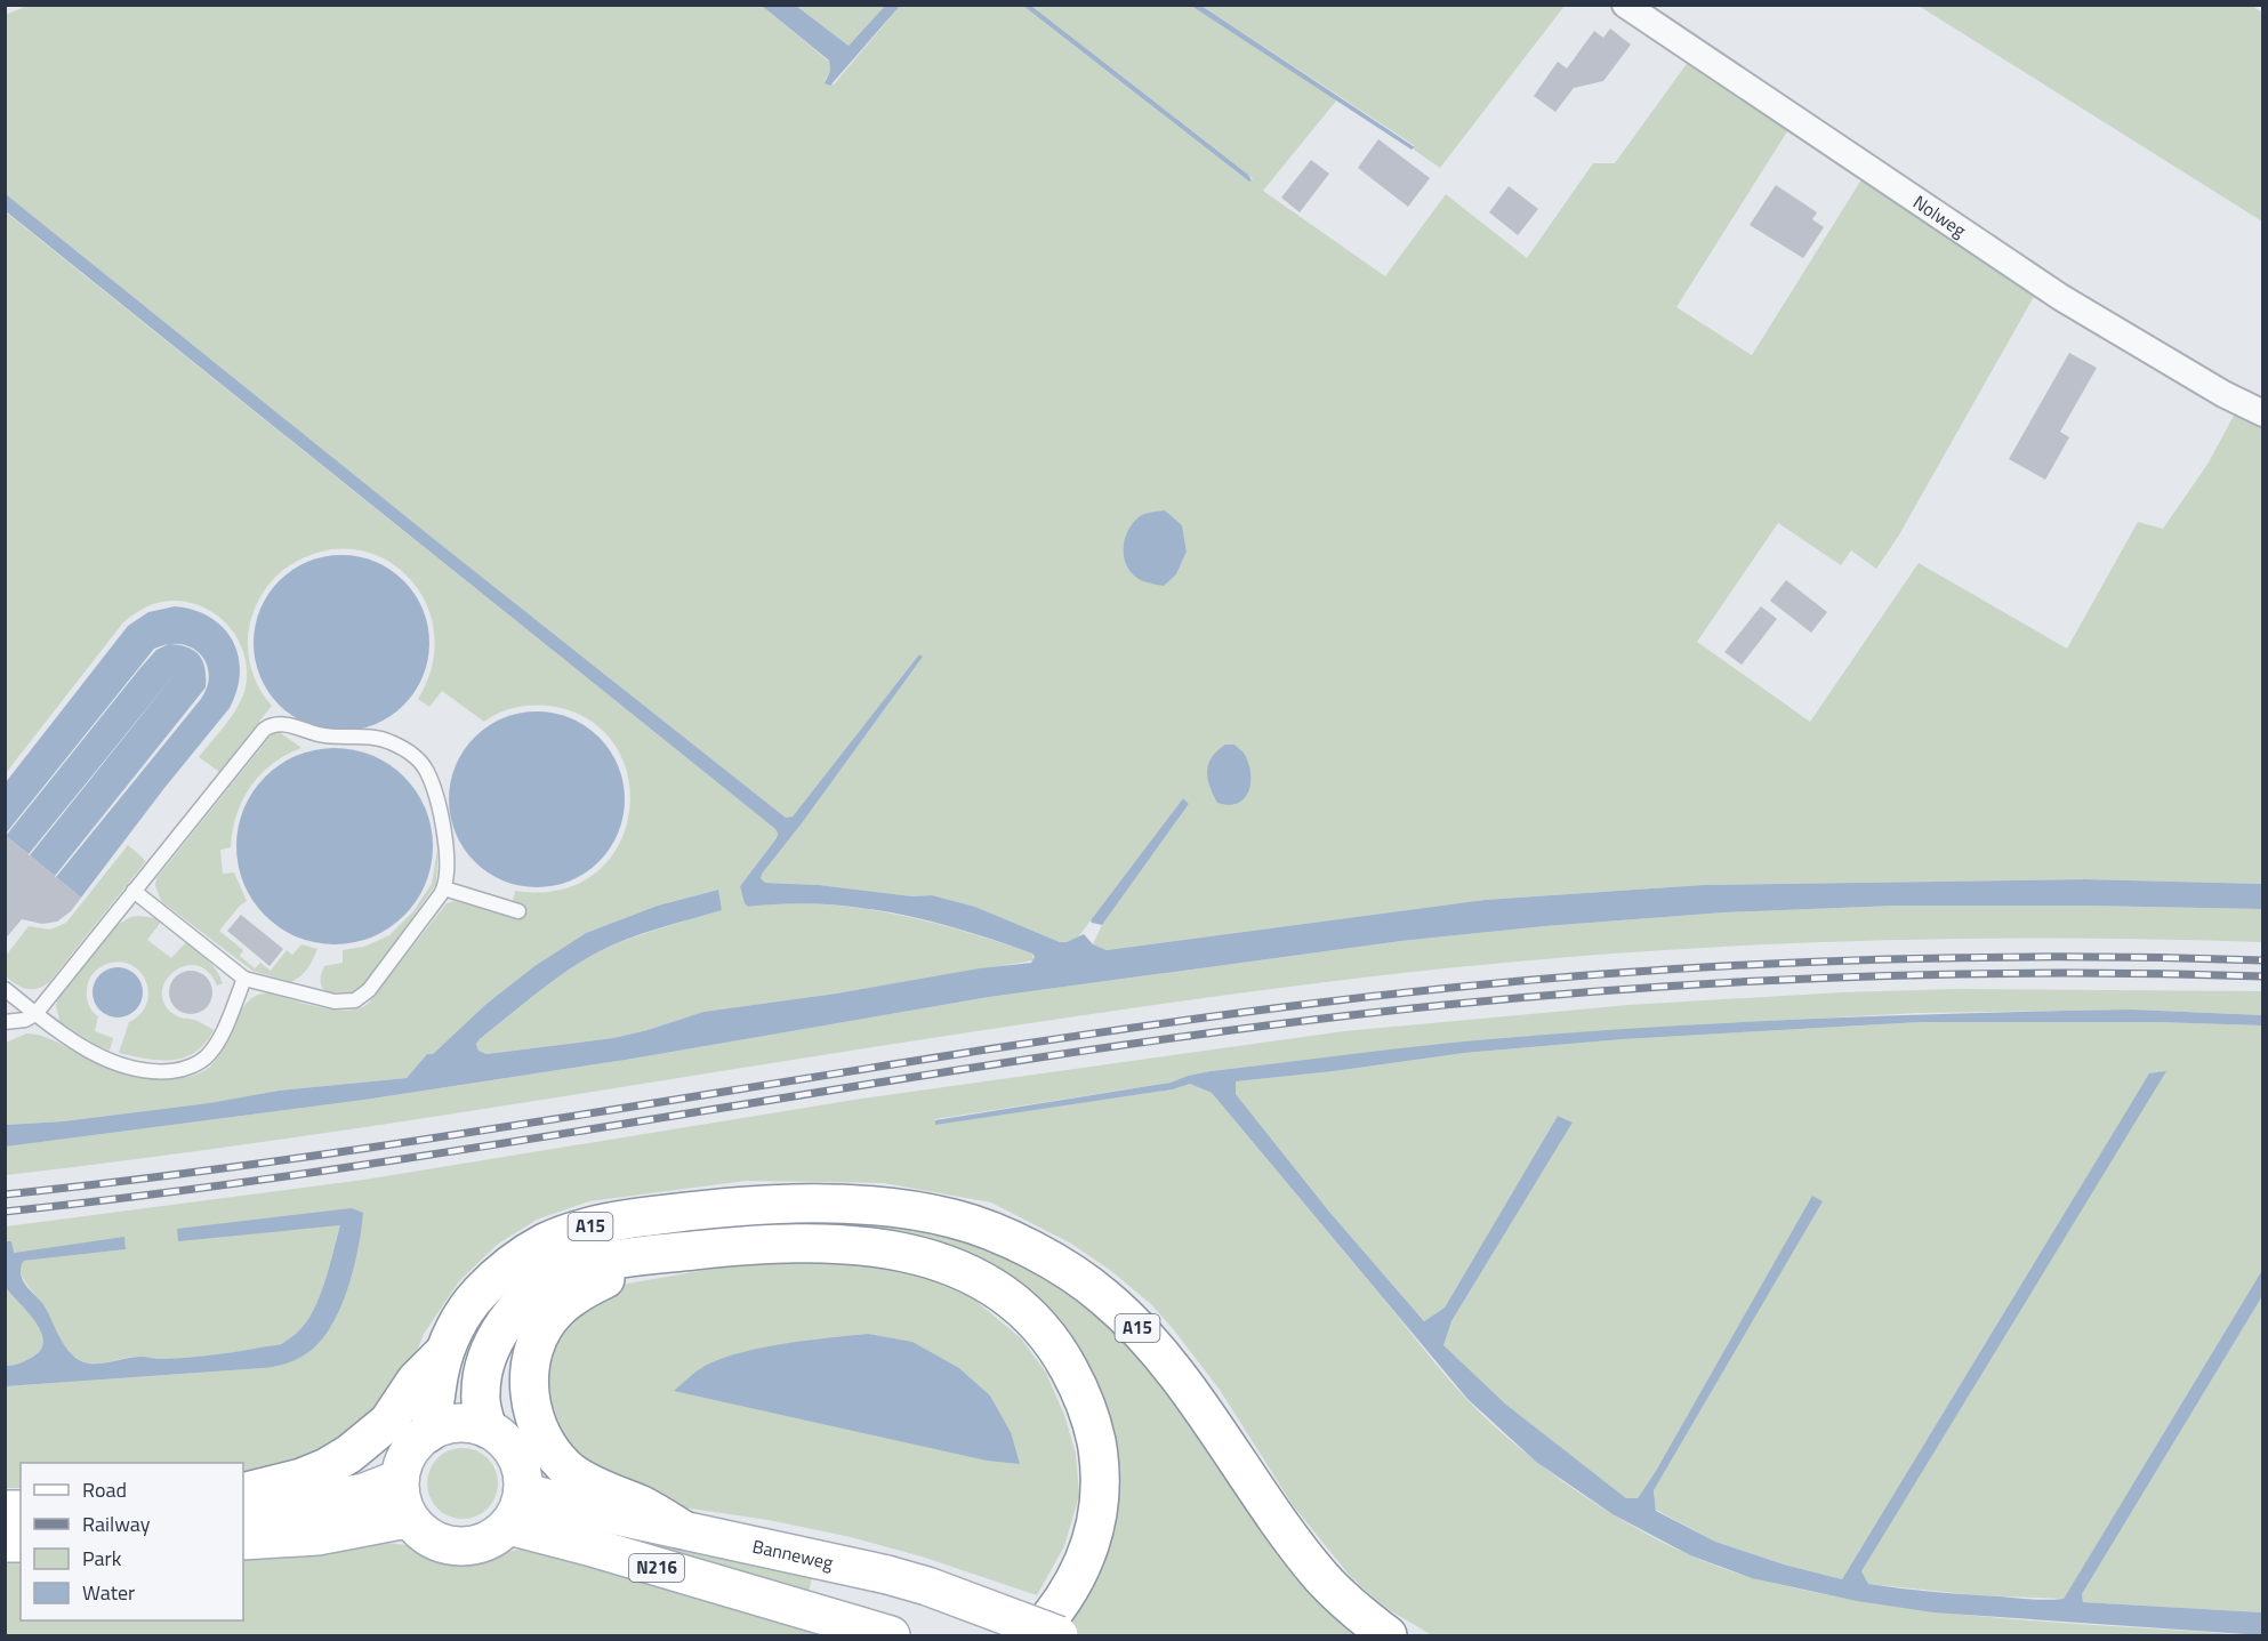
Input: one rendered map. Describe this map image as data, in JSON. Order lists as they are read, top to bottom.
{
  "streets": {
    "main road": ["A15", "Banneweg", "N216"],
    "street": ["Nolweg"]
  },
  "crossings": [
    ["A15", "Banneweg"],
    ["A15", "N216"],
    ["Banneweg", "N216"]
  ],
  "legend": [
    "Road",
    "Railway",
    "Park",
    "Water"
  ]
}
